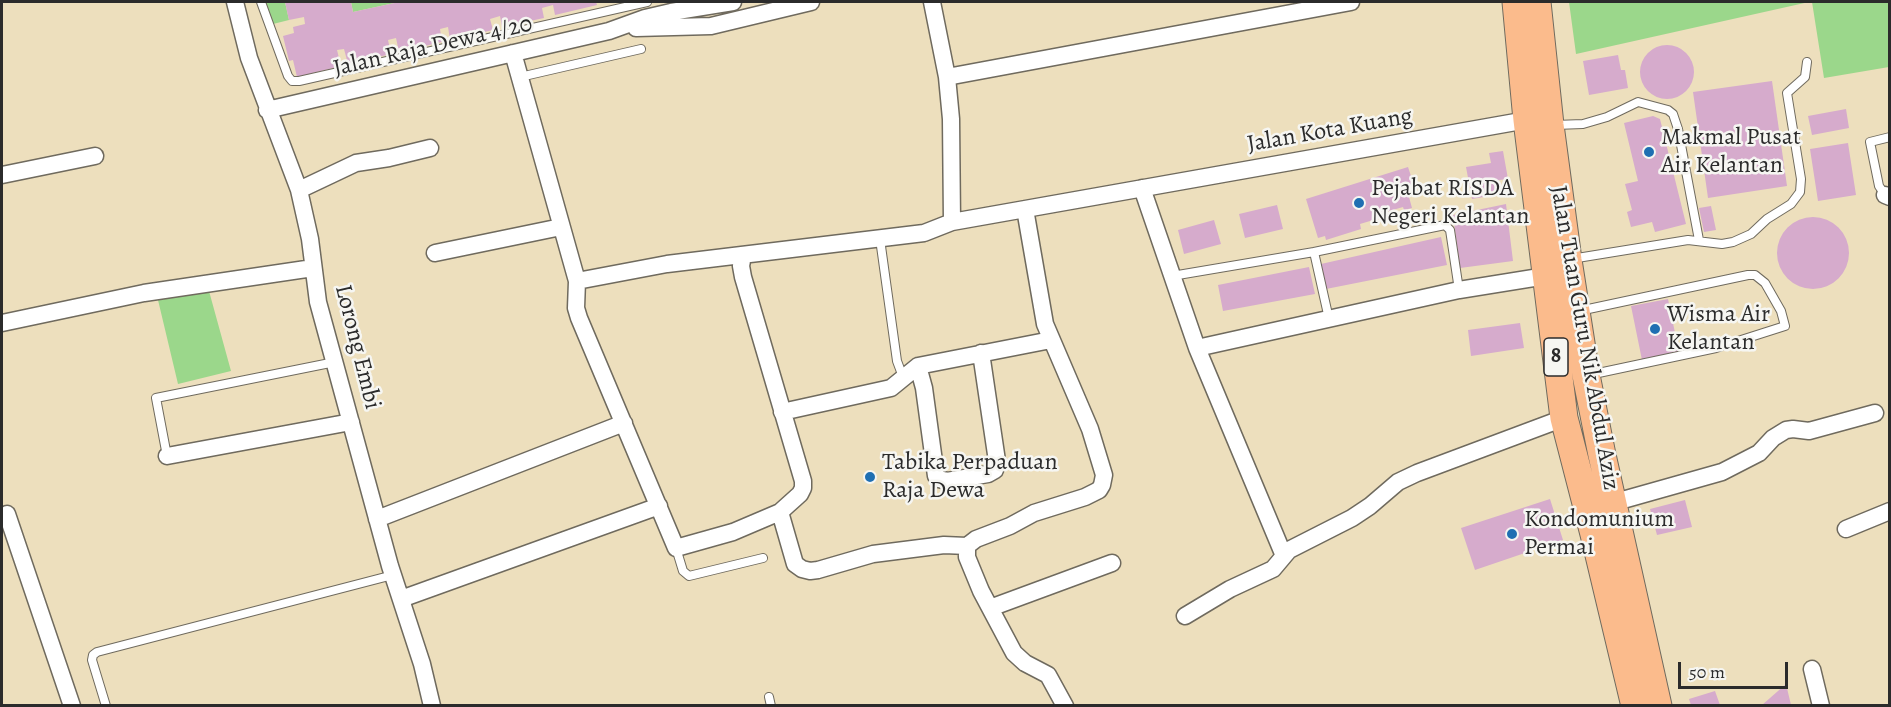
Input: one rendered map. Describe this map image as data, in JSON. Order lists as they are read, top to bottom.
{
  "streets": {
    "main road": ["Jalan Tuan Guru Nik Abdul Aziz", "8"],
    "street": ["Jalan Raja Dewa 4/20", "Jalan Kota Kuang", "Lorong Embi"]
  },
  "crossings": [
    ["Jalan Raja Dewa 4/20", "Lorong Embi"],
    ["Jalan Kota Kuang", "Jalan Tuan Guru Nik Abdul Aziz"]
  ],
  "places": [
    "Makmal Pusat Air Kelantan",
    "Pejabat RISDA Negeri Kelantan",
    "Wisma Air Kelantan",
    "Tabika Perpaduan Raja Dewa",
    "Kondomunium Permai"
  ],
  "scale_bar": "50 m"
}
